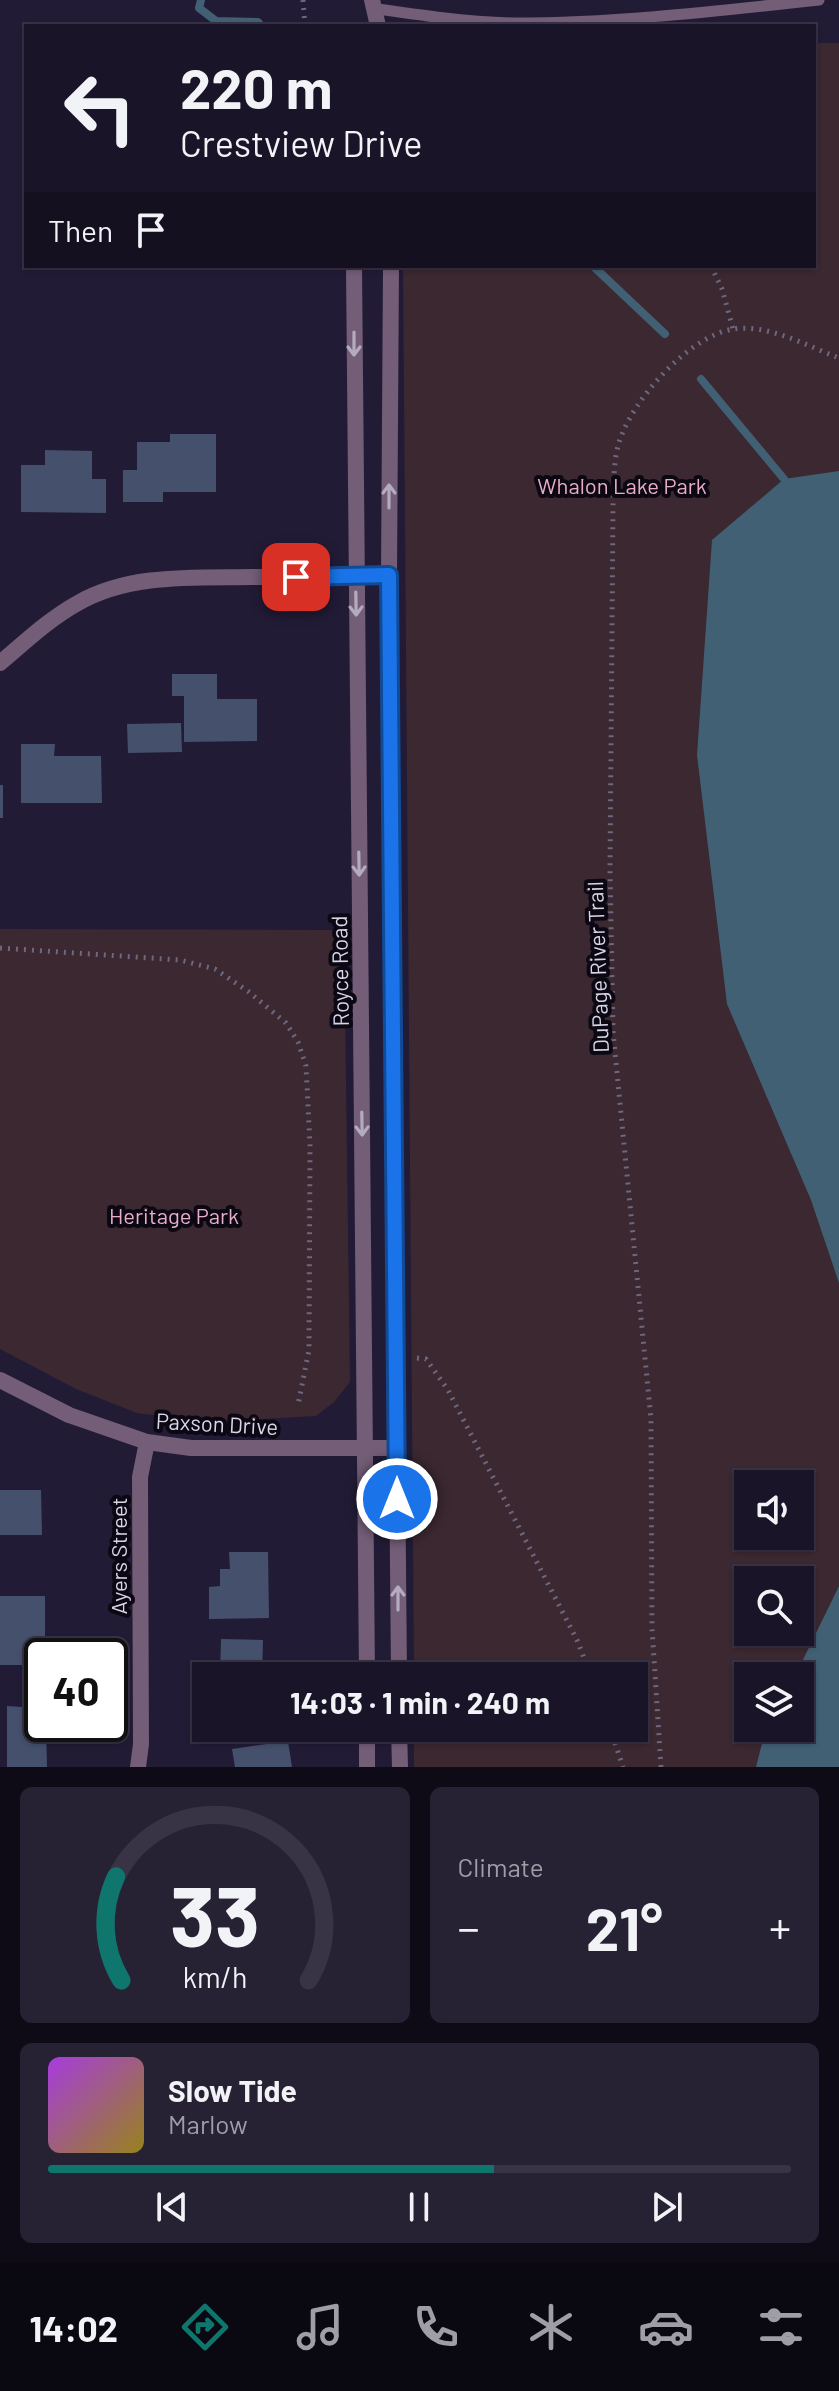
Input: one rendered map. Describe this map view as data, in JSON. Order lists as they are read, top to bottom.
{
  "streets": {
    "street": ["Royce Road", "Paxson Drive", "Ayers Street"],
    "path": ["DuPage River Trail"]
  },
  "crossings": [
    ["Royce Road", "Paxson Drive"],
    ["Paxson Drive", "Ayers Street"]
  ],
  "parks": ["Whalon Lake Park", "Heritage Park"],
  "page": {
    "turn": ["220 m", "Crestview Drive"],
    "then": "Then",
    "limit": "40",
    "trip": "14:03 · 1 min · 240 m",
    "tile": "Climate",
    "heat": ["−", "21°", "+"],
    "song": ["Slow Tide", "Marlow"],
    "tabs": "14:02",
    "gauge": ["33", "km/h"]
  }
}
